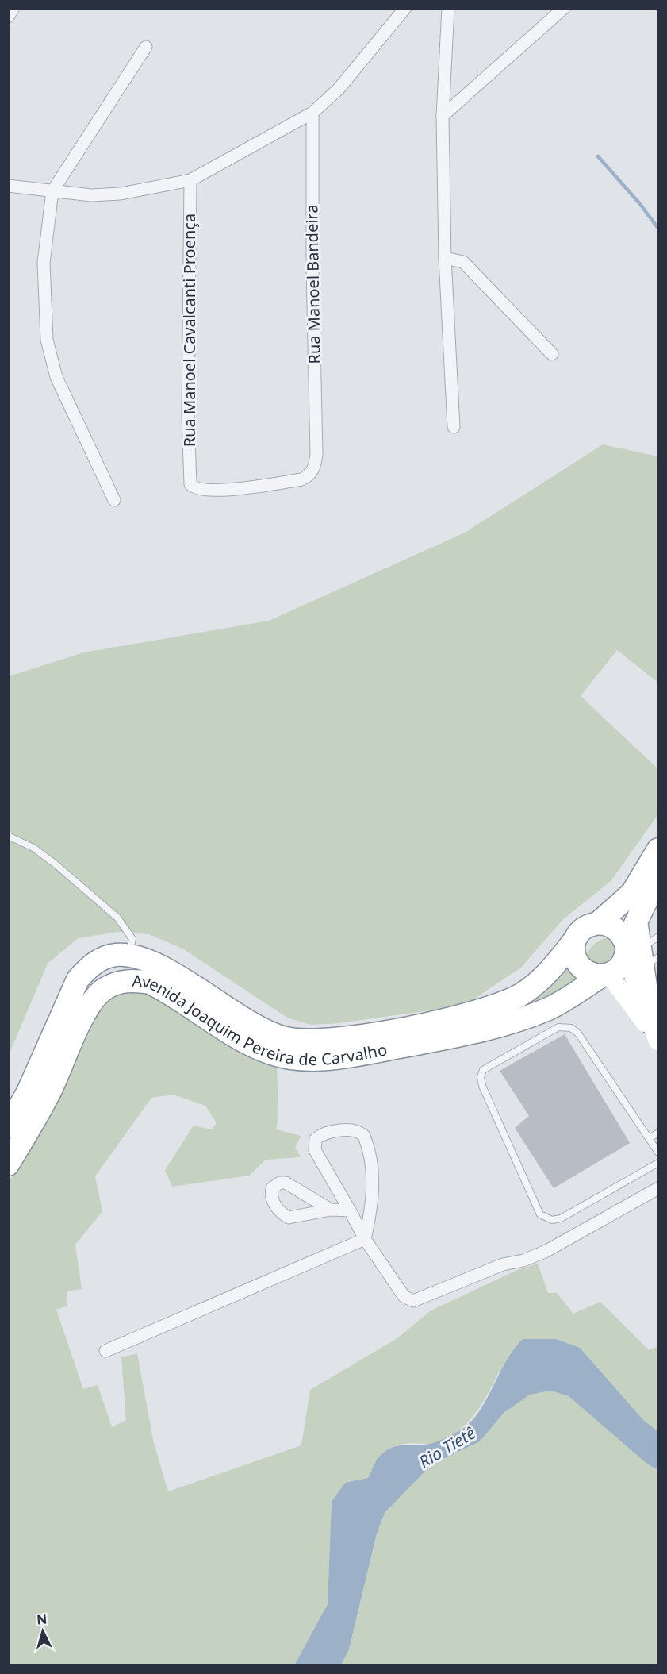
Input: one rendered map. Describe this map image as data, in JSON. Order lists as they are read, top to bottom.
{
  "streets": {
    "highway": ["Avenida Joaquim Pereira de Carvalho"],
    "street": ["Rua Manoel Bandeira", "Rua Manoel Cavalcanti Proença"]
  },
  "crossings": [
    ["Rua Manoel Bandeira", "Rua Manoel Cavalcanti Proença"]
  ],
  "water": ["Rio Tietê"],
  "north": "top"
}
